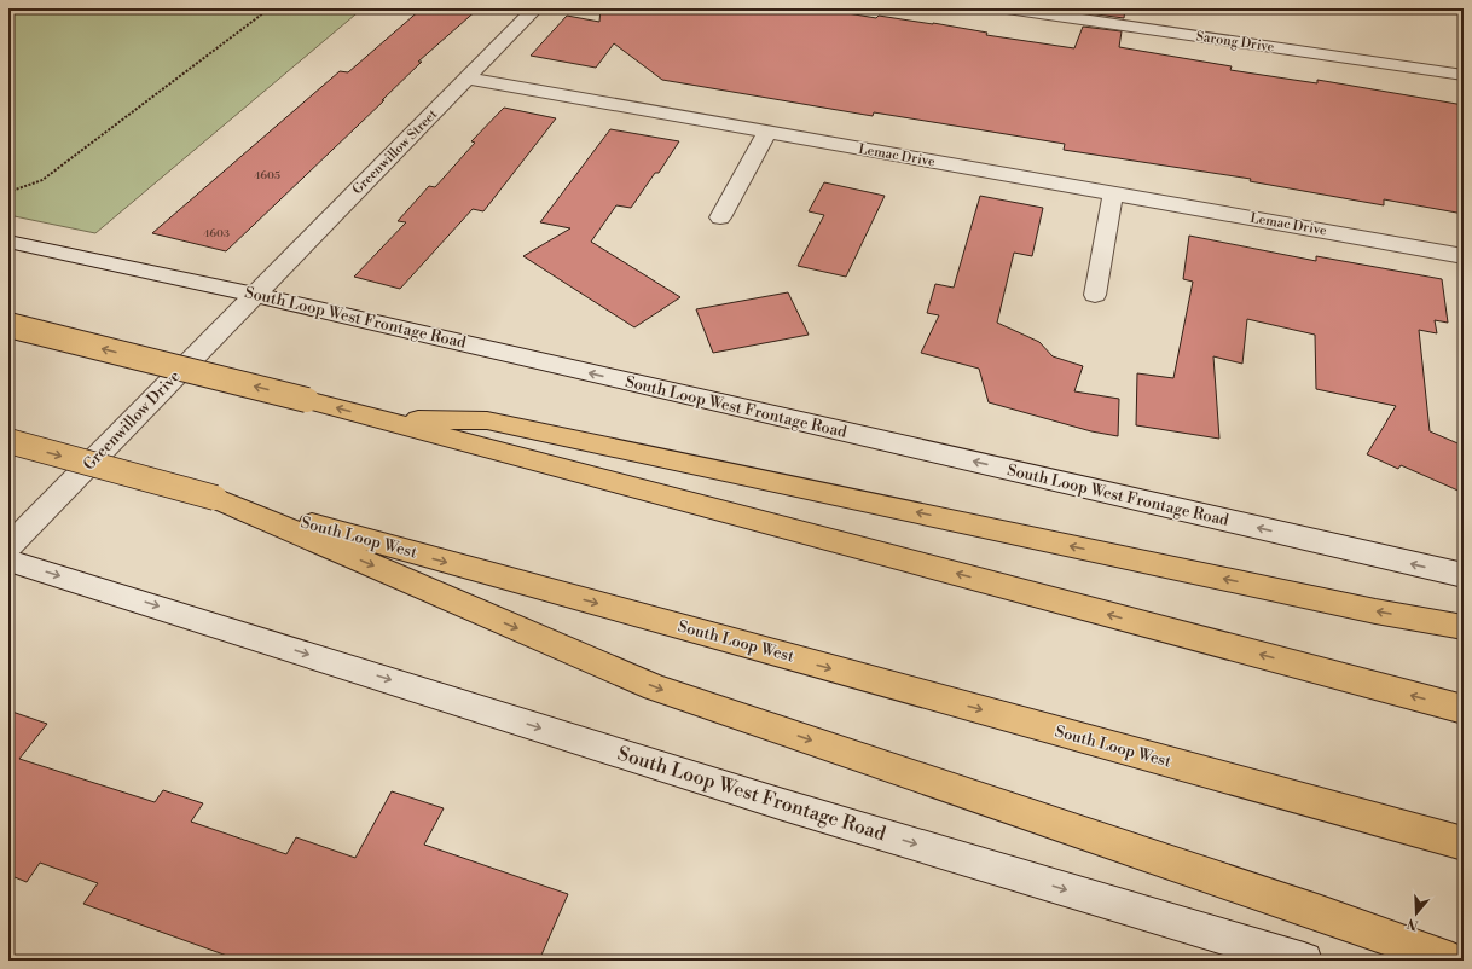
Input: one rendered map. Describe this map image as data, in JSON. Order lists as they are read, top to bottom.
{
  "streets": {
    "highway": ["South Loop West"],
    "street": [
      "Sarong Drive",
      "Greenwillow Street",
      "Lemac Drive",
      "South Loop West Frontage Road",
      "Greenwillow Drive"
    ]
  },
  "crossings": [
    ["Greenwillow Street", "Lemac Drive"],
    ["Greenwillow Street", "South Loop West Frontage Road"],
    ["Greenwillow Street", "Greenwillow Drive"],
    ["South Loop West Frontage Road", "Greenwillow Drive"]
  ],
  "house_numbers": ["4605", "4603"],
  "north": "bottom"
}
